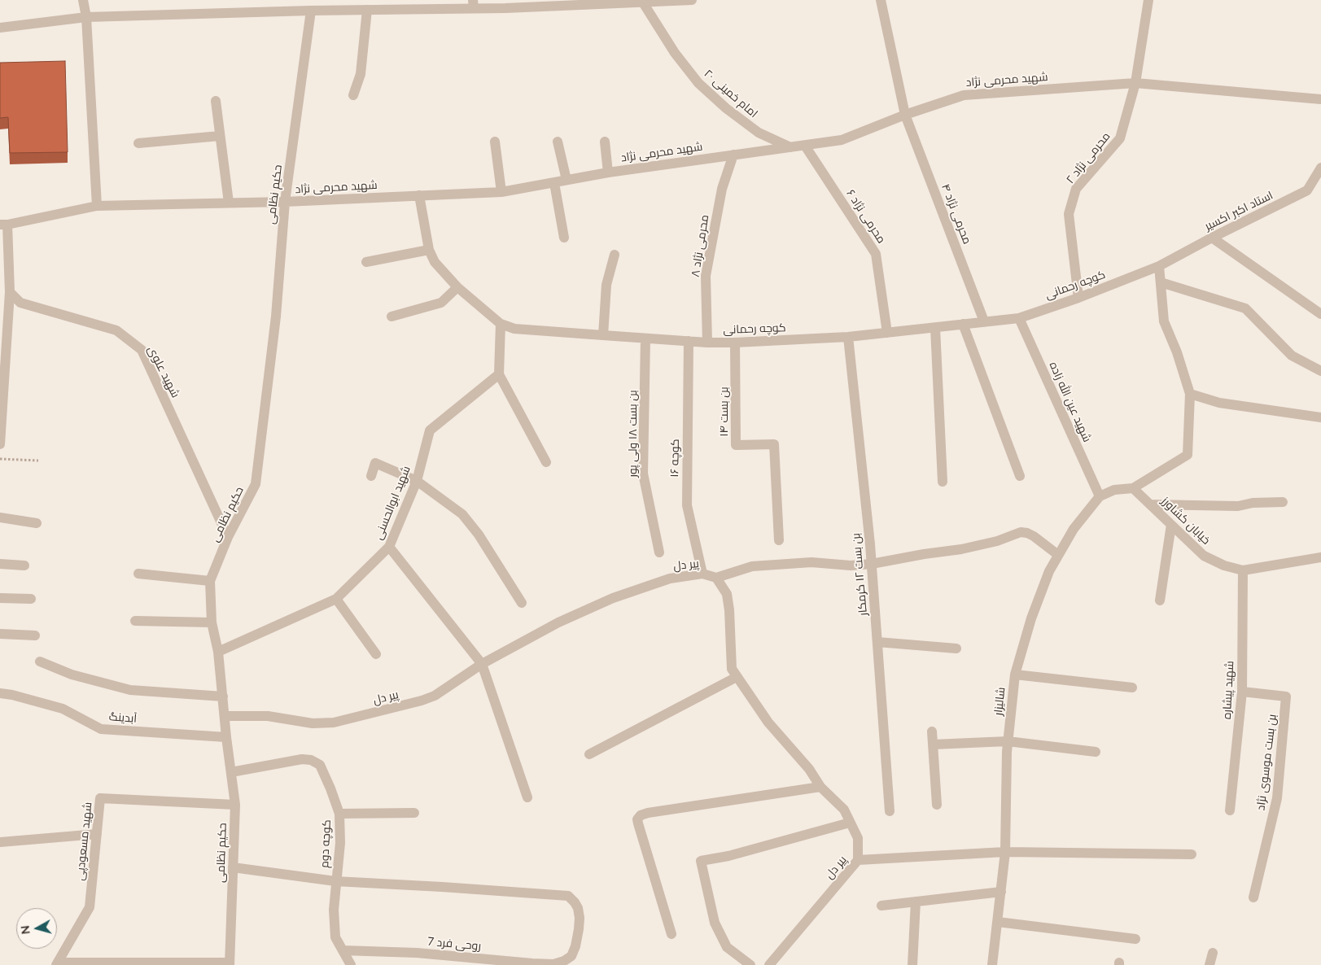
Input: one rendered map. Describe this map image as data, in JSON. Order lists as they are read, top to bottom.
{
  "streets": {
    "street": [
      "شهید محرمی نژاد",
      "امام خمینی ۲۰",
      "محرمی نژاد ۲",
      "حکیم نظامی",
      "استاد اکبر اکسیر",
      "محرمی نژاد ۴",
      "محرمی نژاد ۶",
      "محرمی نژاد ۸",
      "کوچه رحمانی",
      "شهید علوی",
      "شهید عین الله زاده",
      "بن بست ۱۴",
      "بن بست ۱۸ ولی پور",
      "کوچه ۱۶",
      "شهید ابوالحسنی",
      "خیابان کشاورز",
      "پیر دل",
      "بن بست ۱۲ کرمکار",
      "شهید پیشاره",
      "شالیزار",
      "آبدینگ",
      "بن بست موسوی نژاد",
      "شهید مسعودپی",
      "کوچه دوم",
      "روحی فرد 7"
    ]
  },
  "crossings": [
    ["شهید محرمی نژاد", "امام خمینی ۲۰"],
    ["شهید محرمی نژاد", "محرمی نژاد ۲"],
    ["شهید محرمی نژاد", "حکیم نظامی"],
    ["شهید محرمی نژاد", "محرمی نژاد ۴"],
    ["شهید محرمی نژاد", "محرمی نژاد ۶"],
    ["شهید محرمی نژاد", "محرمی نژاد ۸"],
    ["شهید محرمی نژاد", "کوچه رحمانی"],
    ["محرمی نژاد ۲", "کوچه رحمانی"],
    ["حکیم نظامی", "شهید علوی"],
    ["حکیم نظامی", "شهید ابوالحسنی"],
    ["حکیم نظامی", "پیر دل"],
    ["حکیم نظامی", "آبدینگ"],
    ["حکیم نظامی", "شهید مسعودپی"],
    ["حکیم نظامی", "کوچه دوم"],
    ["استاد اکبر اکسیر", "کوچه رحمانی"],
    ["محرمی نژاد ۴", "کوچه رحمانی"],
    ["محرمی نژاد ۶", "کوچه رحمانی"],
    ["محرمی نژاد ۸", "کوچه رحمانی"],
    ["کوچه رحمانی", "شهید عین الله زاده"],
    ["کوچه رحمانی", "بن بست ۱۴"],
    ["کوچه رحمانی", "بن بست ۱۸ ولی پور"],
    ["کوچه رحمانی", "کوچه ۱۶"],
    ["کوچه رحمانی", "بن بست ۱۲ کرمکار"],
    ["شهید عین الله زاده", "شالیزار"],
    ["کوچه ۱۶", "پیر دل"],
    ["خیابان کشاورز", "شهید پیشاره"],
    ["شهید پیشاره", "بن بست موسوی نژاد"],
    ["کوچه دوم", "روحی فرد 7"]
  ],
  "north": "left"
}
